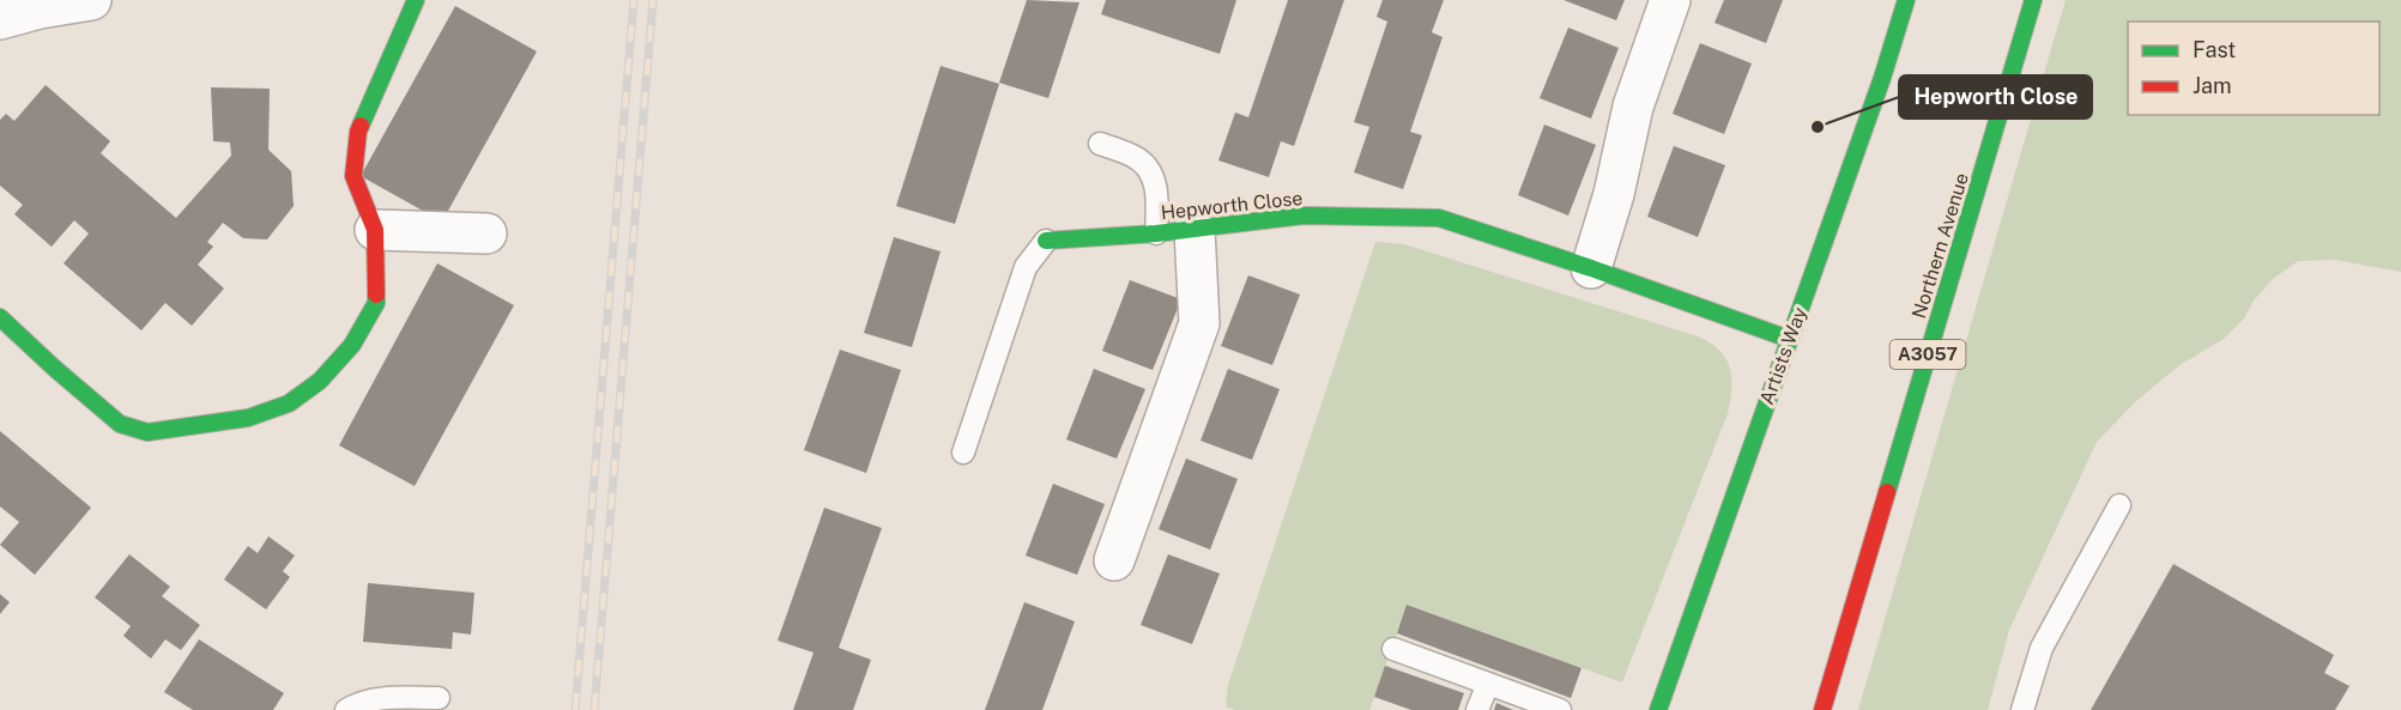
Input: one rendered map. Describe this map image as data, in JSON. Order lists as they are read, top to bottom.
{
  "streets": {
    "street": [
      "Hepworth Close",
      "Northern Avenue",
      "A3057",
      "Artists Way"
    ]
  },
  "crossings": [
    ["Hepworth Close", "Artists Way"]
  ],
  "places": ["Hepworth Close"],
  "legend": ["Fast", "Jam"]
}
